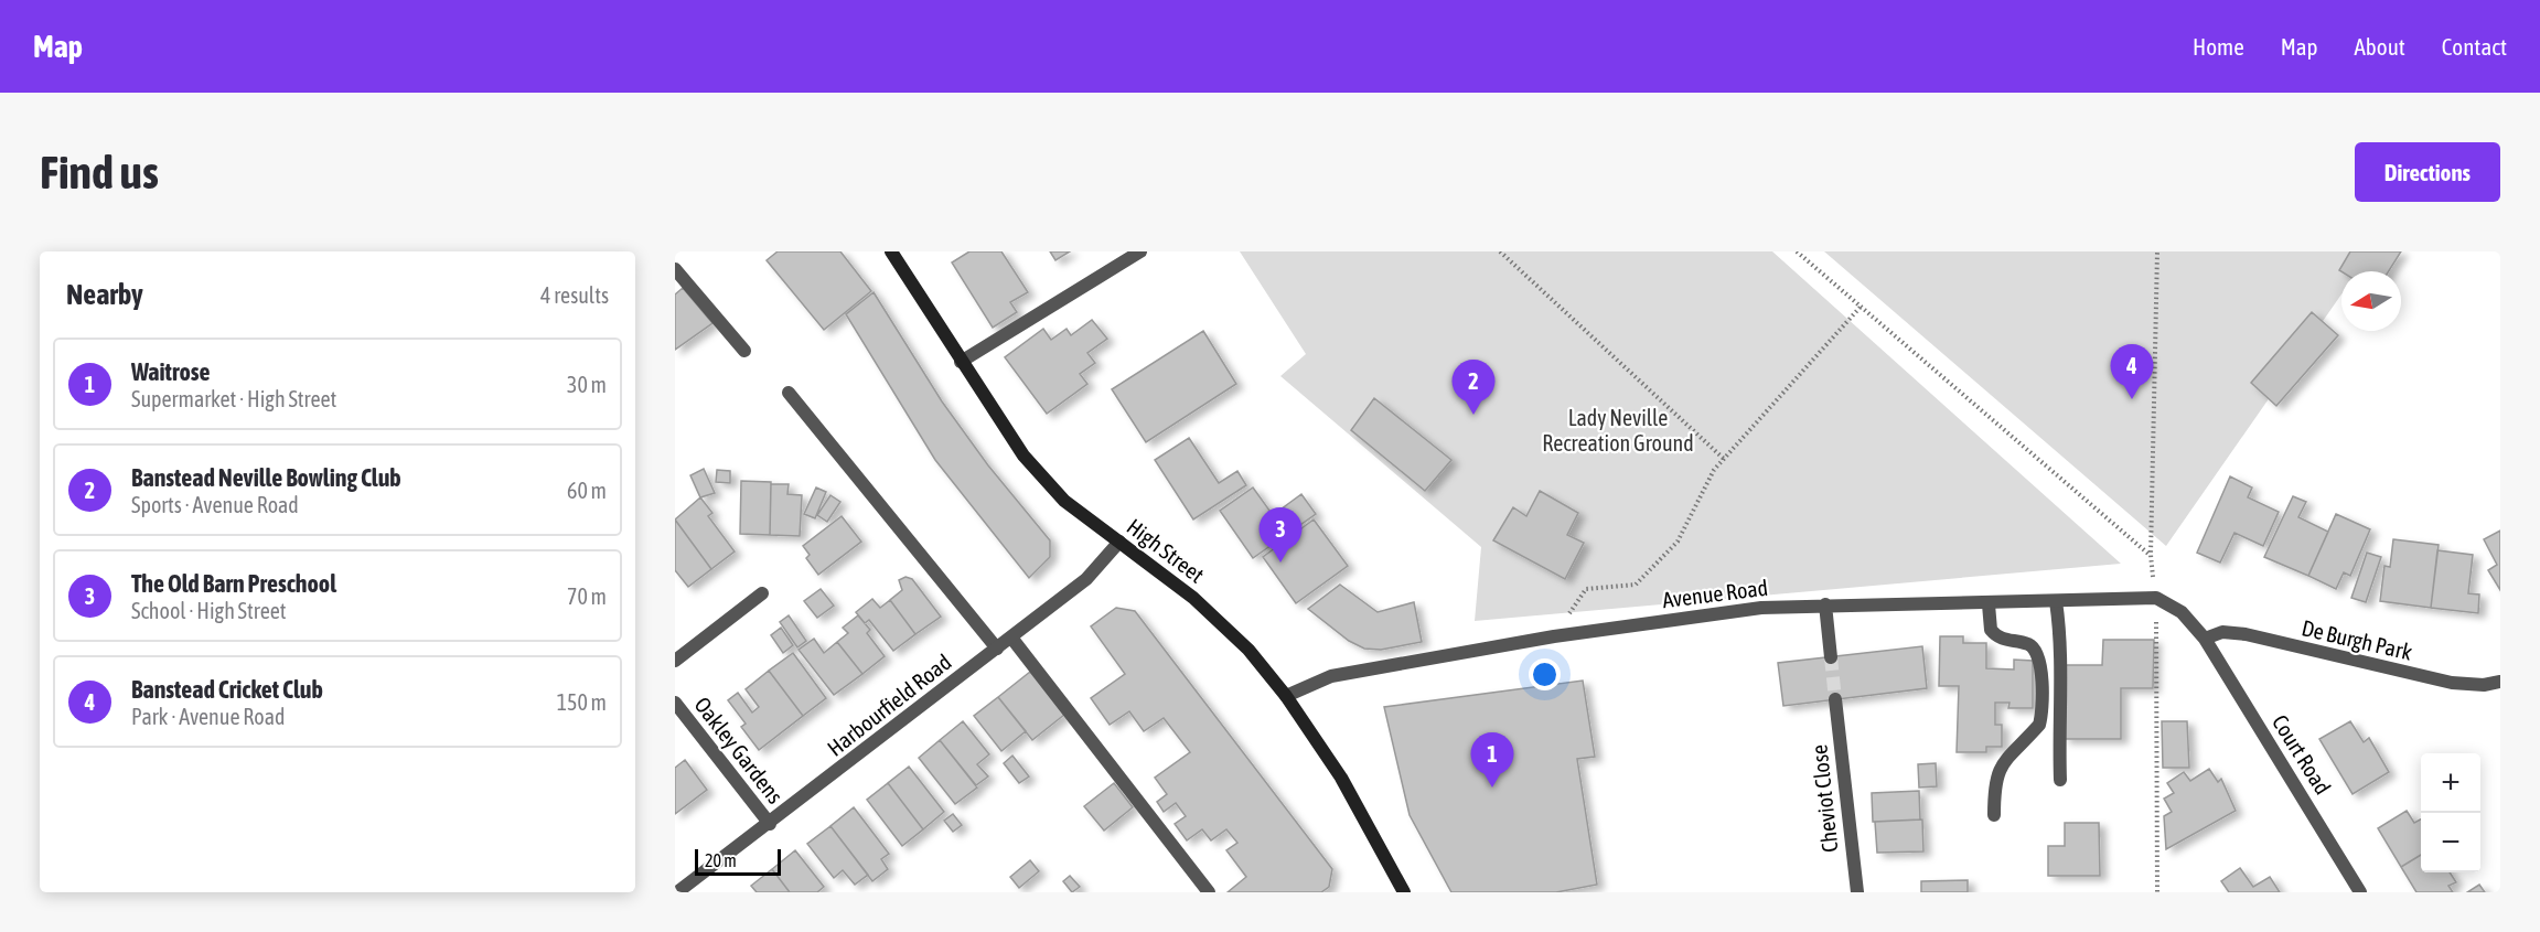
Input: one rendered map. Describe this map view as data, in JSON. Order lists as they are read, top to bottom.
{
  "streets": {
    "main road": ["High Street"],
    "street": [
      "Avenue Road",
      "De Burgh Park",
      "Harbourfield Road",
      "Oakley Gardens",
      "Court Road",
      "Cheviot Close"
    ]
  },
  "crossings": [
    ["High Street", "Avenue Road"],
    ["High Street", "Harbourfield Road"],
    ["Avenue Road", "Court Road"],
    ["De Burgh Park", "Court Road"],
    ["Harbourfield Road", "Oakley Gardens"]
  ],
  "parks": ["Lady Neville Recreation Ground"],
  "scale_bar": "20 m",
  "north": "left",
  "page": {
    "header": "Map",
    "nav": [
      "Home",
      "Map",
      "About",
      "Contact"
    ],
    "buttons": "Directions",
    "title": "Find us",
    "heading": ["Nearby", "4 results"],
    "list": [
      {
        "mark": "1",
        "name": "Waitrose",
        "note": "Supermarket · High Street",
        "value": "30 m"
      },
      {
        "mark": "2",
        "name": "Banstead Neville Bowling Club",
        "note": "Sports · Avenue Road",
        "value": "60 m"
      },
      {
        "mark": "3",
        "name": "The Old Barn Preschool",
        "note": "School · High Street",
        "value": "70 m"
      },
      {
        "mark": "4",
        "name": "Banstead Cricket Club",
        "note": "Park · Avenue Road",
        "value": "150 m"
      }
    ],
    "pins": [
      "4",
      "2",
      "3",
      "1"
    ],
    "map_buttons": ["+", "−"],
    "scale": "20 m"
  }
}
